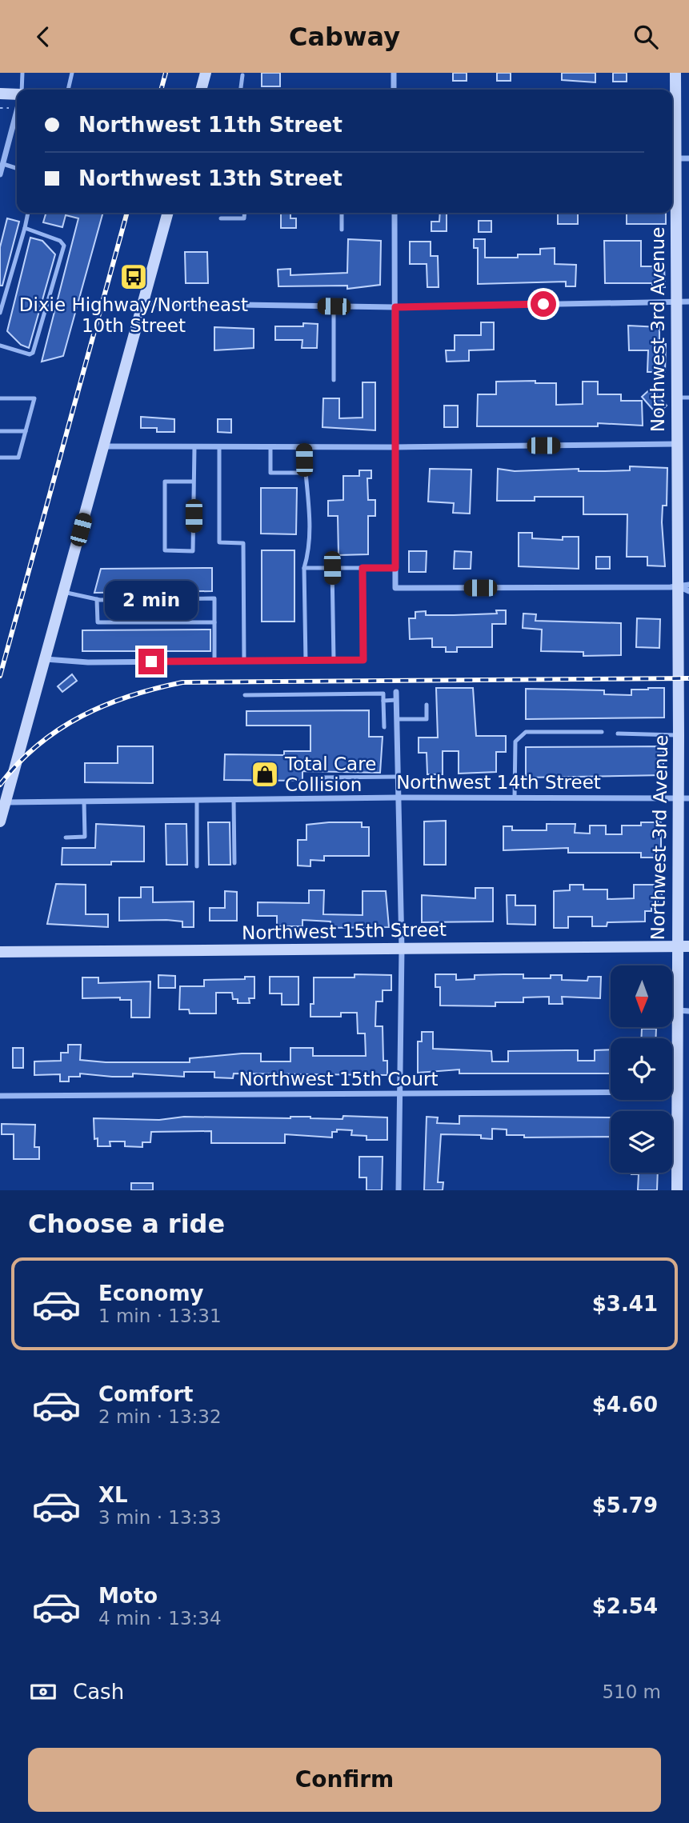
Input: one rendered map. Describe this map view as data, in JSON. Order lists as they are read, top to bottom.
{
  "streets": {
    "street": [
      "Northwest 3rd Avenue",
      "Northwest 14th Street",
      "Northwest 15th Street",
      "Northwest 15th Court"
    ]
  },
  "crossings": [
    ["Northwest 3rd Avenue", "Northwest 14th Street"],
    ["Northwest 3rd Avenue", "Northwest 15th Street"],
    ["Northwest 3rd Avenue", "Northwest 15th Court"]
  ],
  "places": {
    "bus stop": ["Dixie Highway/Northeast 10th Street"],
    "shop": ["Total Care Collision"]
  },
  "north": "bottom",
  "page": {
    "header": "Cabway",
    "banner": ["Northwest 11th Street", "Northwest 13th Street"],
    "bubble": "2 min",
    "heading": "Choose a ride",
    "list": [
      {
        "name": "Economy",
        "note": "1 min · 13:31",
        "value": "$3.41"
      },
      {
        "name": "Comfort",
        "note": "2 min · 13:32",
        "value": "$4.60"
      },
      {
        "name": "XL",
        "note": "3 min · 13:33",
        "value": "$5.79"
      },
      {
        "name": "Moto",
        "note": "4 min · 13:34",
        "value": "$2.54"
      }
    ],
    "pay": ["Cash", "510 m"],
    "buttons": "Confirm"
  }
}
